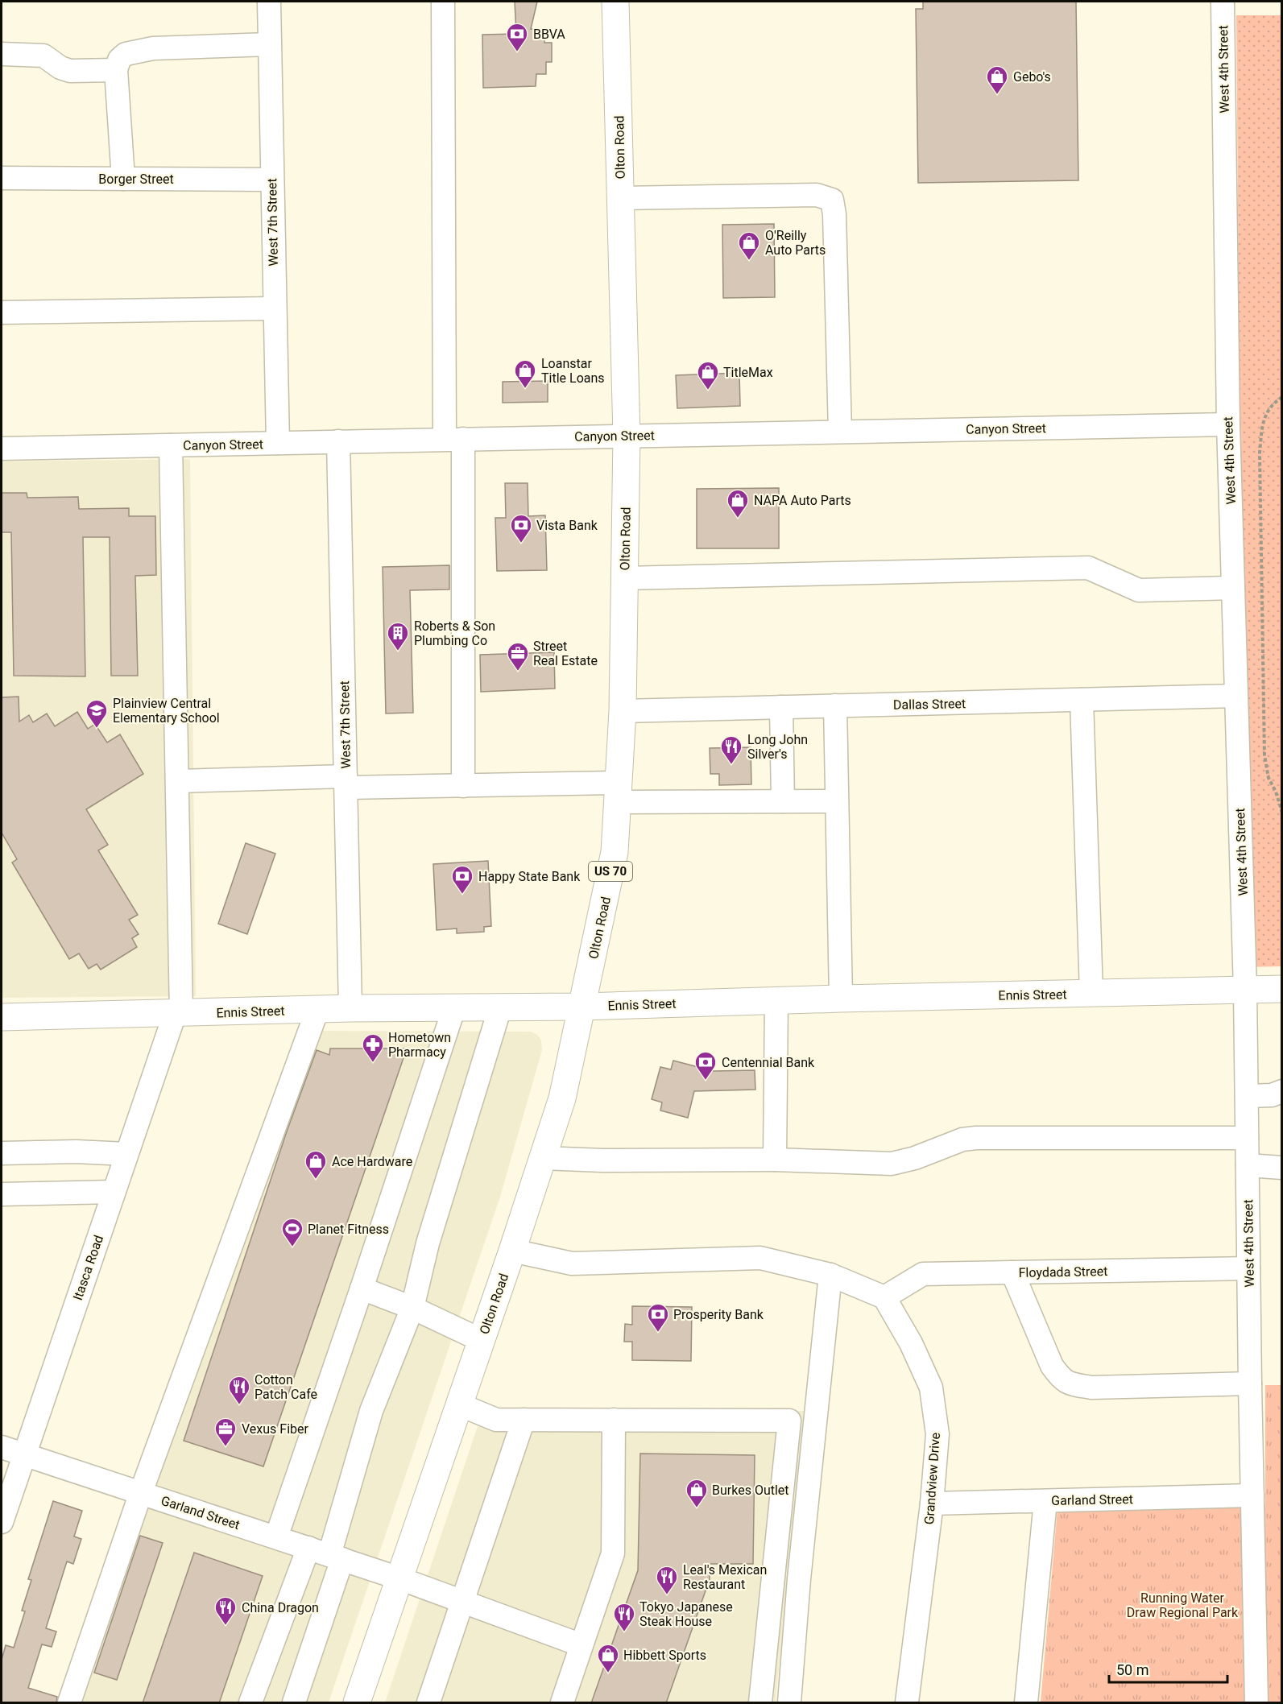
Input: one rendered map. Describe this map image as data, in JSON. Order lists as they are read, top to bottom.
{
  "streets": {
    "main road": ["Olton Road", "US 70", "Ennis Street"],
    "street": [
      "West 4th Street",
      "Borger Street",
      "West 7th Street",
      "Canyon Street",
      "Dallas Street",
      "Itasca Road",
      "Floydada Street",
      "Grandview Drive",
      "Garland Street"
    ]
  },
  "crossings": [
    ["West 4th Street", "Canyon Street"],
    ["West 4th Street", "Dallas Street"],
    ["West 4th Street", "Ennis Street"],
    ["West 4th Street", "Floydada Street"],
    ["West 4th Street", "Garland Street"],
    ["Olton Road", "Canyon Street"],
    ["Olton Road", "Dallas Street"],
    ["Olton Road", "Ennis Street"],
    ["Olton Road", "Garland Street"],
    ["Borger Street", "West 7th Street"],
    ["West 7th Street", "Canyon Street"],
    ["West 7th Street", "Ennis Street"],
    ["Ennis Street", "Itasca Road"],
    ["Itasca Road", "Garland Street"],
    ["Floydada Street", "Grandview Drive"],
    ["Grandview Drive", "Garland Street"]
  ],
  "parks": ["Running Water Draw Regional Park"],
  "places": {
    "bank": [
      "BBVA",
      "Vista Bank",
      "Happy State Bank",
      "Centennial Bank",
      "Prosperity Bank"
    ],
    "shop": [
      "Gebo's",
      "O'Reilly Auto Parts",
      "Loanstar Title Loans",
      "TitleMax",
      "NAPA Auto Parts",
      "Ace Hardware",
      "Burkes Outlet",
      "Hibbett Sports"
    ],
    "building": ["Roberts & Son Plumbing Co"],
    "office": ["Street Real Estate", "Vexus Fiber"],
    "school or university": ["Plainview Central Elementary School"],
    "restaurant": [
      "Long John Silver's",
      "Cotton Patch Cafe",
      "Leal's Mexican Restaurant",
      "China Dragon",
      "Tokyo Japanese Steak House"
    ],
    "pharmacy": ["Hometown Pharmacy"],
    "sports": ["Planet Fitness"]
  },
  "scale_bar": "50 m"
}
